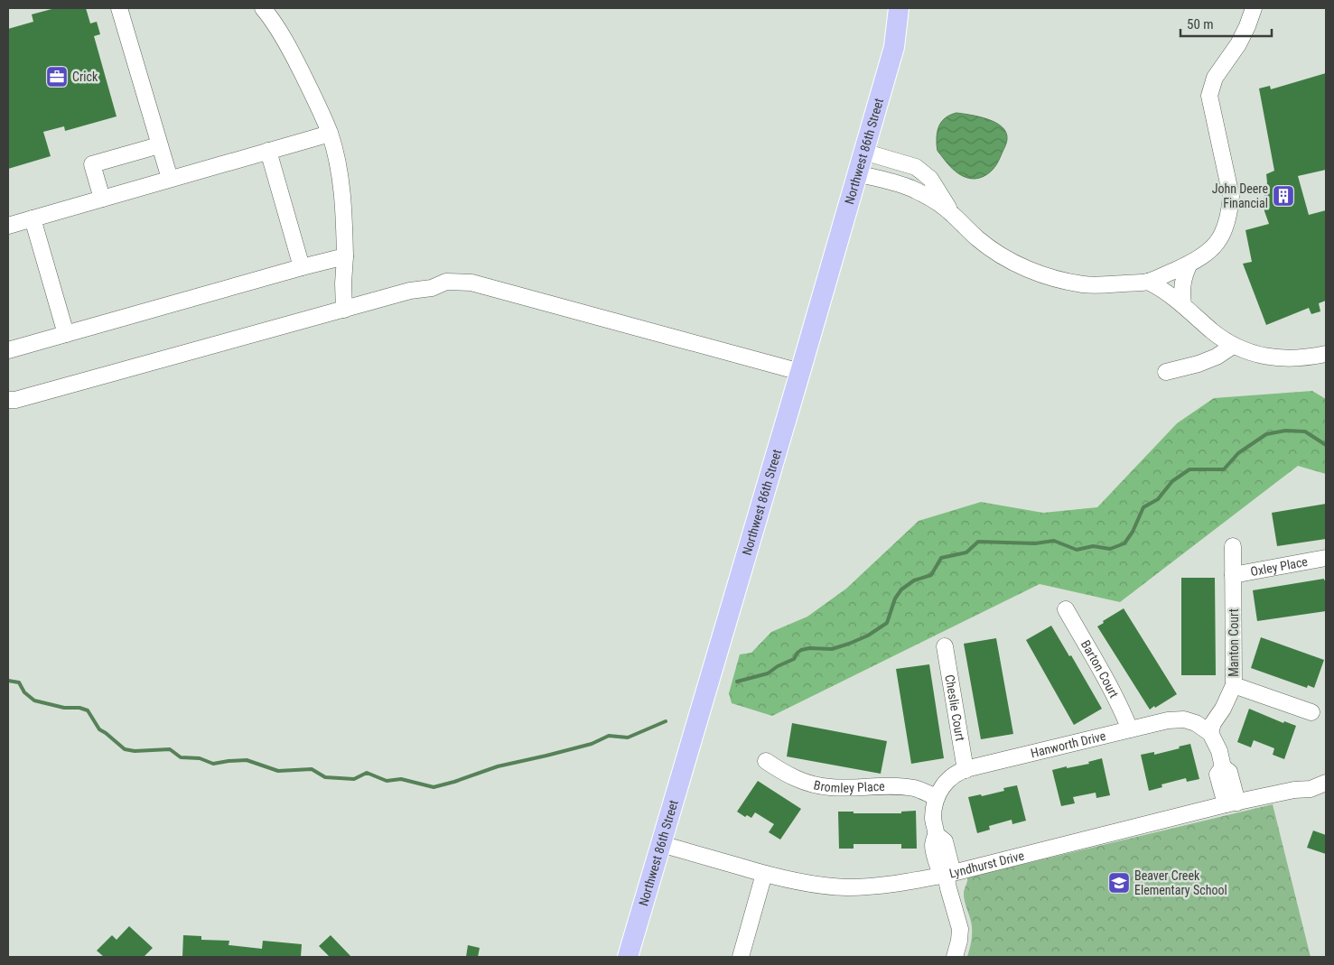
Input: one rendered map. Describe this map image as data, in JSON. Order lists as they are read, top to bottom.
{
  "streets": {
    "main road": ["Northwest 86th Street"],
    "street": [
      "Oxley Place",
      "Manton Court",
      "Barton Court",
      "Cheslie Court",
      "Hanworth Drive",
      "Bromley Place",
      "Lyndhurst Drive"
    ]
  },
  "crossings": [
    ["Northwest 86th Street", "Lyndhurst Drive"],
    ["Oxley Place", "Manton Court"],
    ["Manton Court", "Hanworth Drive"],
    ["Barton Court", "Hanworth Drive"],
    ["Cheslie Court", "Hanworth Drive"],
    ["Hanworth Drive", "Bromley Place"],
    ["Hanworth Drive", "Lyndhurst Drive"]
  ],
  "places": {
    "office": ["Crick"],
    "building": ["John Deere Financial"],
    "school or university": ["Beaver Creek Elementary School"]
  },
  "scale_bar": "50 m"
}
